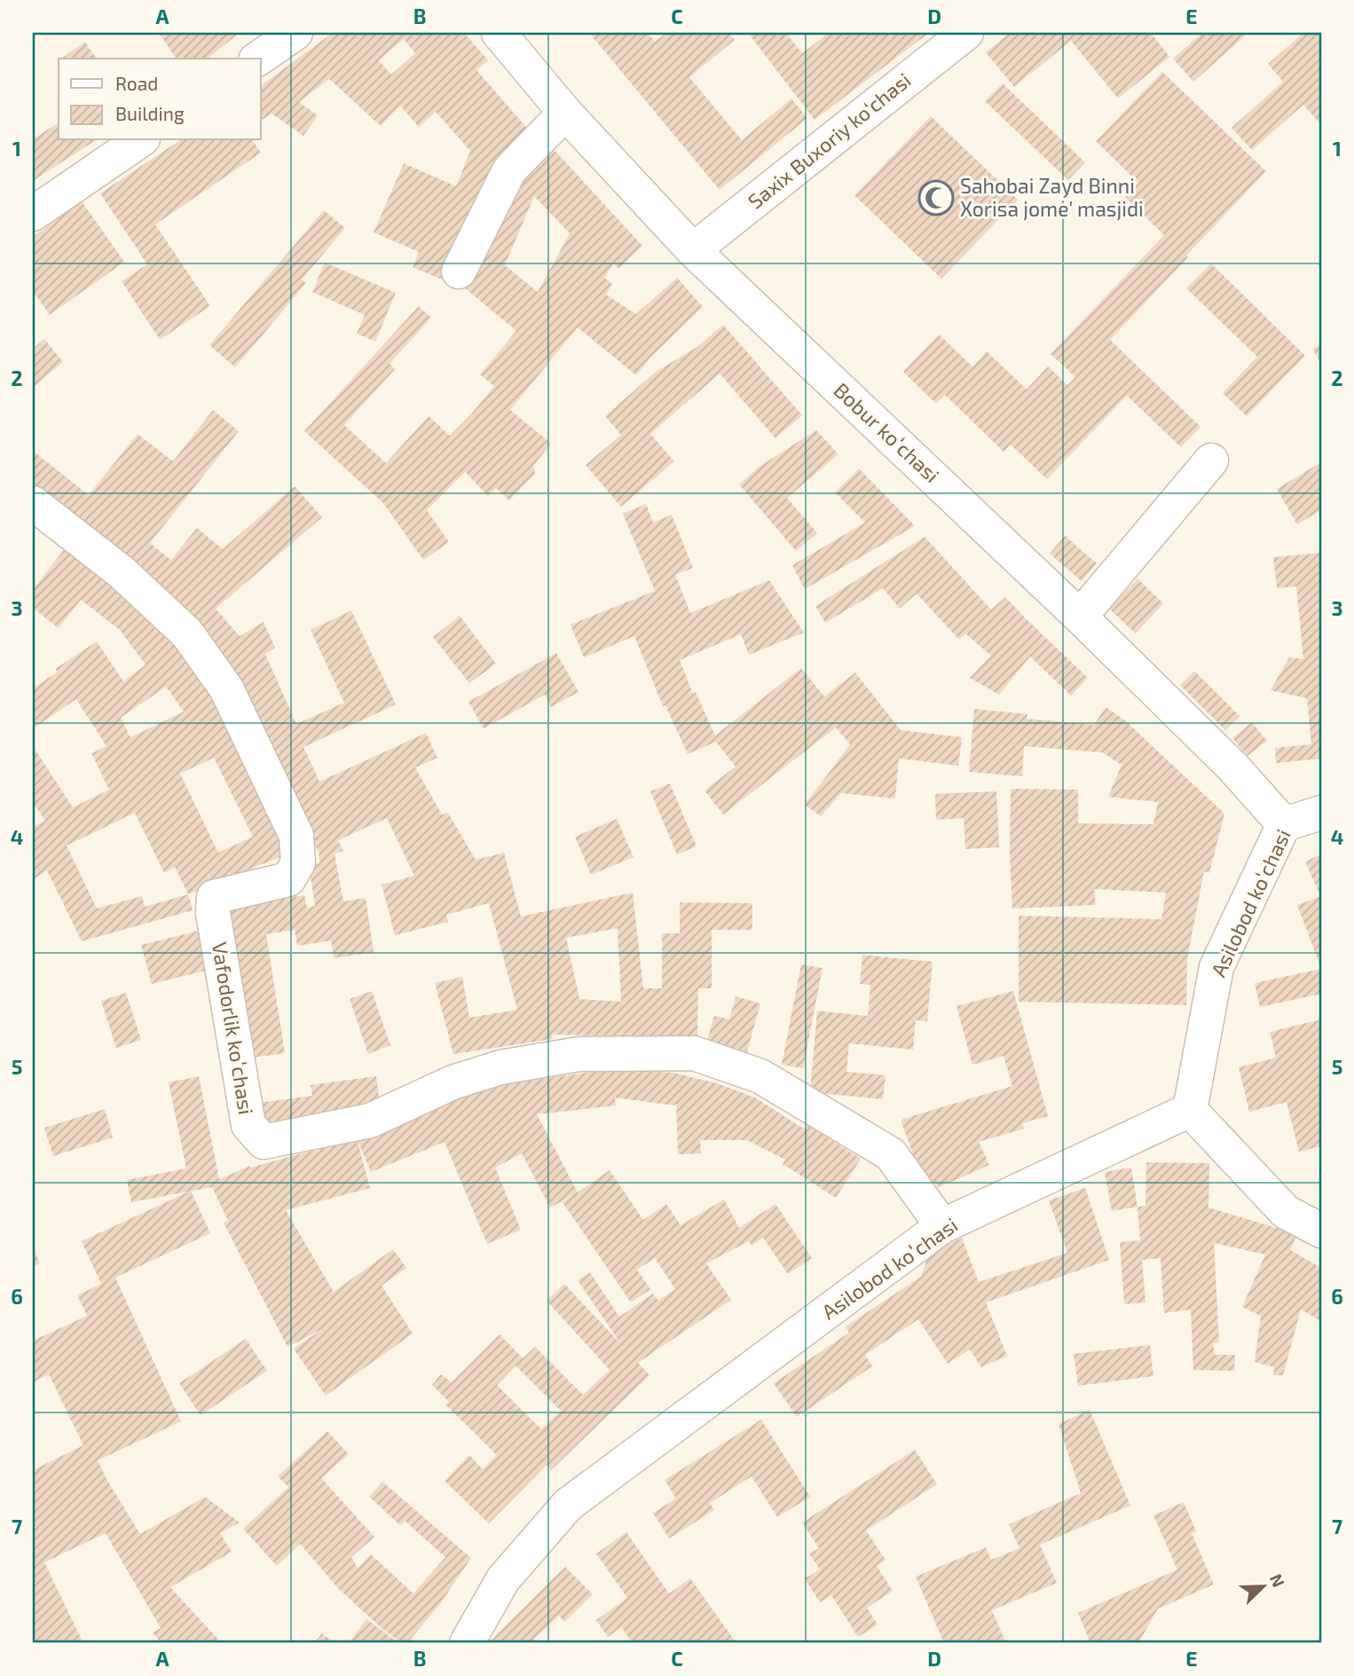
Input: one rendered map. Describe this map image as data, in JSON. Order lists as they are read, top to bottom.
{
  "streets": {
    "street": [
      "Saxix Buxoriy ko‘chasi",
      "Bobur koʻchasi",
      "Asilobod koʻchasi",
      "Vafodorlik koʻchasi"
    ]
  },
  "crossings": [
    ["Saxix Buxoriy ko‘chasi", "Bobur koʻchasi"],
    ["Bobur koʻchasi", "Asilobod koʻchasi"],
    ["Asilobod koʻchasi", "Vafodorlik koʻchasi"]
  ],
  "places": {
    "mosque": ["Sahobai Zayd Binni Xorisa jome' masjidi"]
  },
  "legend": ["Road", "Building"],
  "north": "top right",
  "grid": {
    "columns": [
      "A",
      "B",
      "C",
      "D",
      "E"
    ],
    "rows": [
      "1",
      "2",
      "3",
      "4",
      "5",
      "6",
      "7"
    ]
  }
}
